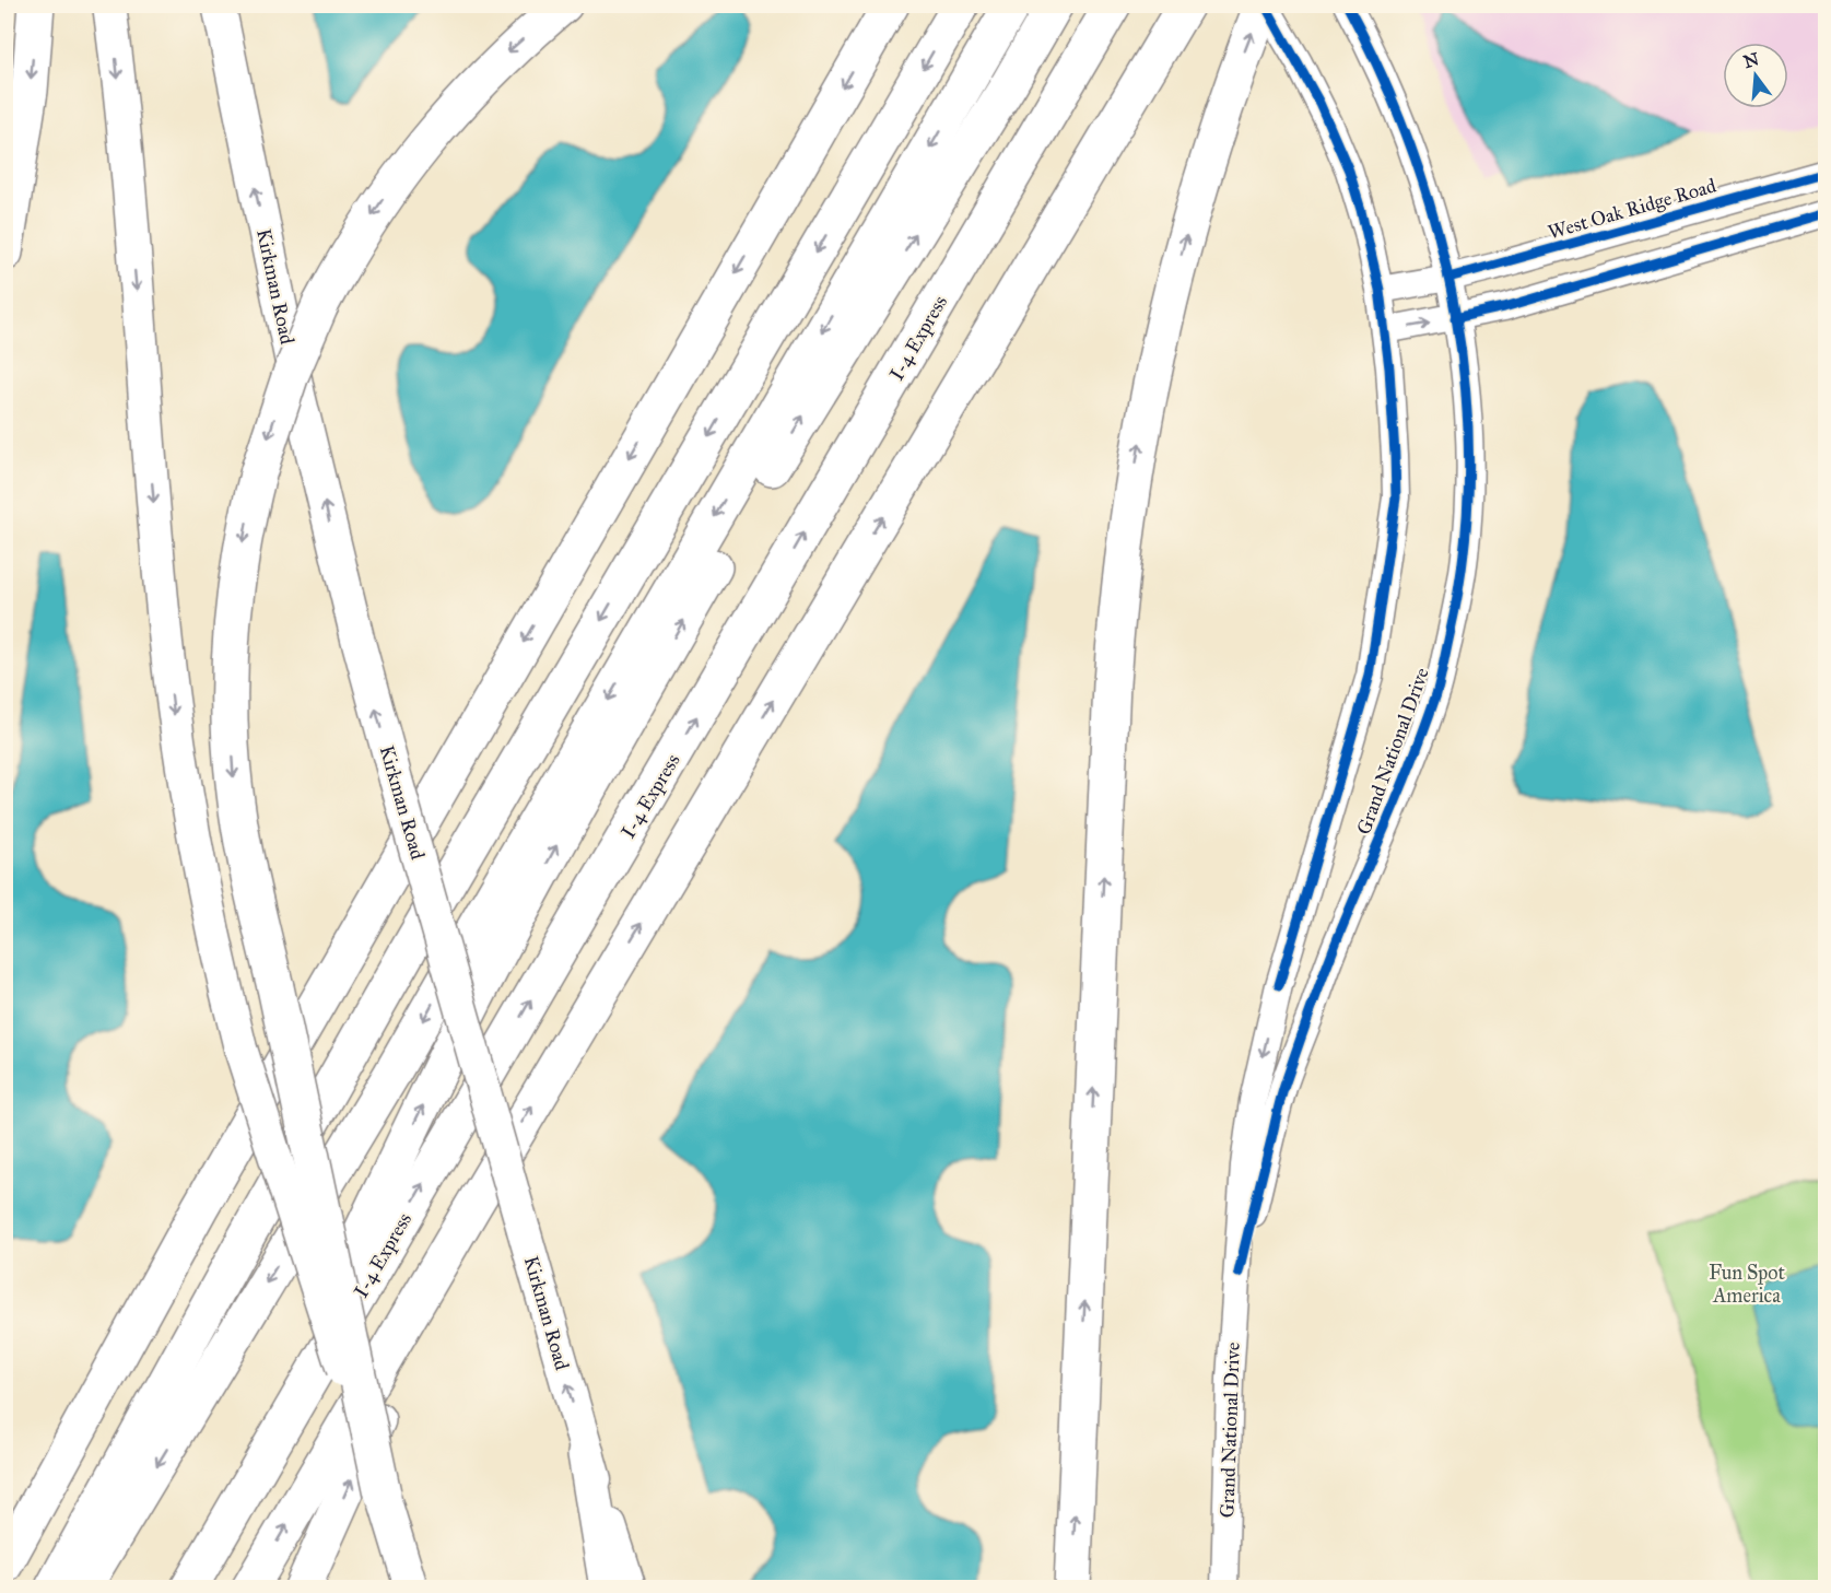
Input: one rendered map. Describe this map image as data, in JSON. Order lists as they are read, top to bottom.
{
  "streets": {
    "highway": ["I-4 Express"],
    "main road": ["Kirkman Road"],
    "street": ["West Oak Ridge Road", "Grand National Drive"]
  },
  "crossings": [
    ["West Oak Ridge Road", "Grand National Drive"]
  ],
  "parks": ["Fun Spot America"],
  "north": "top"
}
